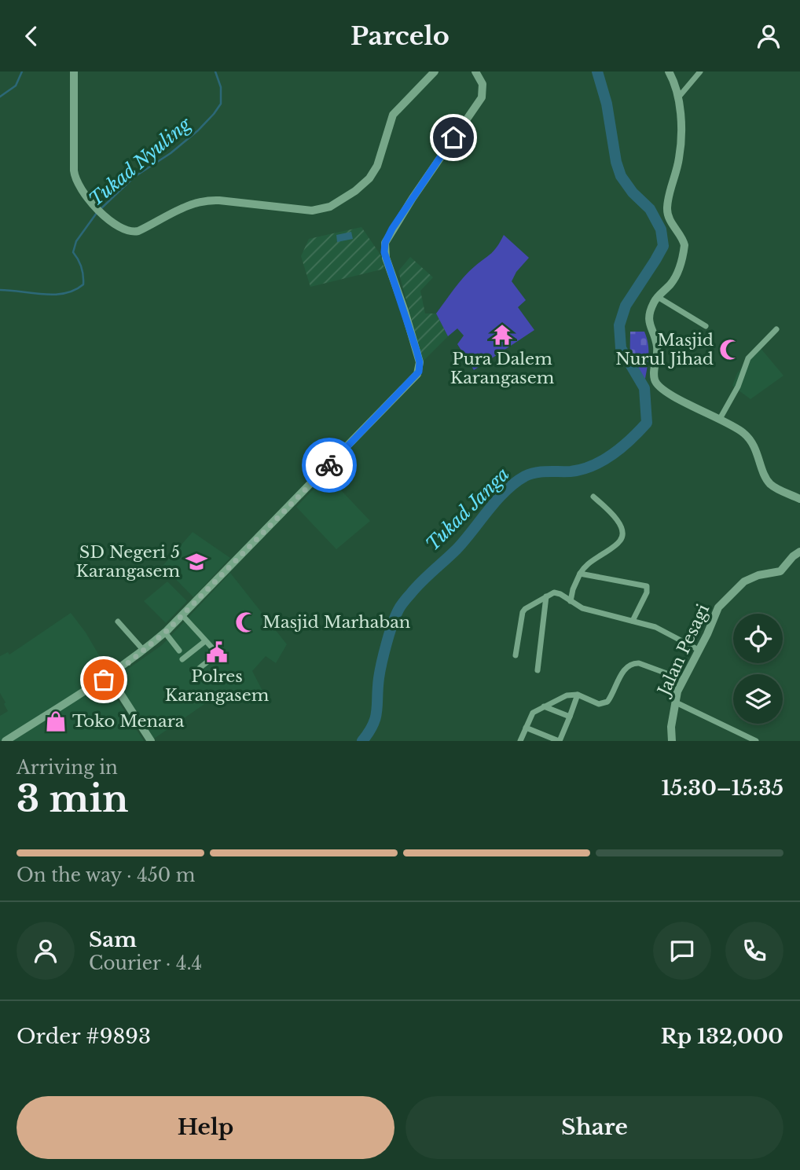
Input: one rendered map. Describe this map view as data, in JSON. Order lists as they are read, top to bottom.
{
  "streets": {
    "street": ["Jalan Pesagi"]
  },
  "water": ["Tukad Nyuling", "Tukad Janga"],
  "places": {
    "temple": ["Pura Dalem Karangasem"],
    "mosque": ["Masjid Nurul Jihad", "Masjid Marhaban"],
    "school or university": ["SD Negeri 5 Karangasem"],
    "public building": ["Polres Karangasem"],
    "shop": ["Toko Menara"]
  },
  "page": {
    "header": "Parcelo",
    "heading": ["3 min", "Arriving in", "15:30–15:35"],
    "panel": [
      "Sam",
      "Courier · 4.4",
      "Order #9893",
      "Rp 132,000"
    ],
    "bar": "On the way · 450 m",
    "buttons": ["Help", "Share"]
  }
}
